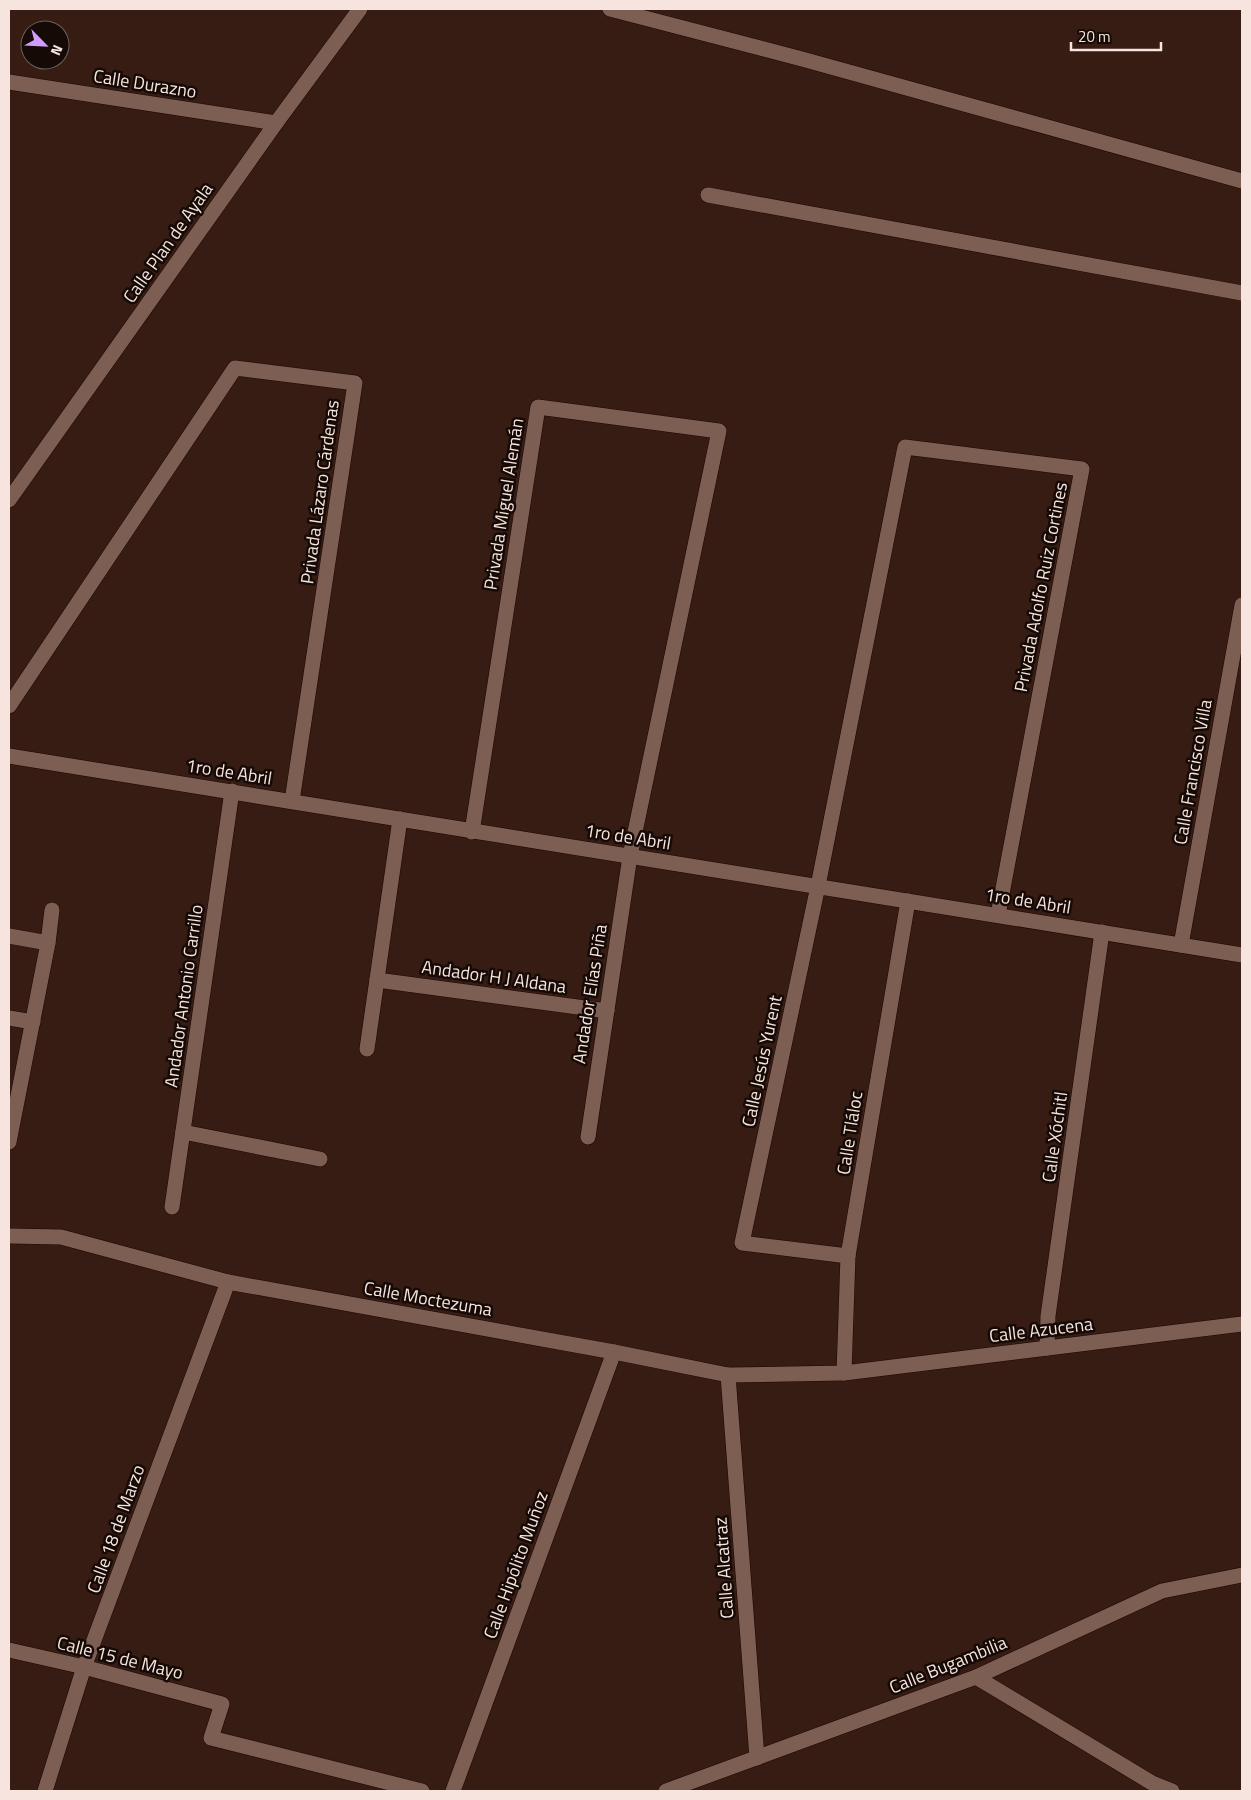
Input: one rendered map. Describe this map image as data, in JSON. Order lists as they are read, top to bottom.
{
  "streets": {
    "street": [
      "Calle Durazno",
      "Calle Plan de Ayala",
      "Privada Lázaro Cárdenas",
      "Privada Miguel Alemán",
      "Privada Adolfo Ruiz Cortines",
      "1ro de Abril",
      "Calle Francisco Villa",
      "Andador H J Aldana",
      "Andador Elías Piña",
      "Andador Antonio Carrillo",
      "Calle Jesús Yurent",
      "Calle Tláloc",
      "Calle Xóchitl",
      "Calle Moctezuma",
      "Calle Azucena",
      "Calle 18 de Marzo",
      "Calle Hipólito Muñoz",
      "Calle Alcatraz",
      "Calle 15 de Mayo",
      "Calle Bugambilia"
    ]
  },
  "crossings": [
    ["Calle Durazno", "Calle Plan de Ayala"],
    ["Privada Lázaro Cárdenas", "1ro de Abril"],
    ["Privada Miguel Alemán", "1ro de Abril"],
    ["Privada Miguel Alemán", "Andador Elías Piña"],
    ["Privada Adolfo Ruiz Cortines", "1ro de Abril"],
    ["Privada Adolfo Ruiz Cortines", "Calle Jesús Yurent"],
    ["1ro de Abril", "Calle Francisco Villa"],
    ["1ro de Abril", "Andador Elías Piña"],
    ["1ro de Abril", "Andador Antonio Carrillo"],
    ["1ro de Abril", "Calle Jesús Yurent"],
    ["1ro de Abril", "Calle Tláloc"],
    ["1ro de Abril", "Calle Xóchitl"],
    ["Andador H J Aldana", "Andador Elías Piña"],
    ["Calle Jesús Yurent", "Calle Tláloc"],
    ["Calle Tláloc", "Calle Moctezuma"],
    ["Calle Tláloc", "Calle Azucena"],
    ["Calle Xóchitl", "Calle Azucena"],
    ["Calle Moctezuma", "Calle Azucena"],
    ["Calle Moctezuma", "Calle 18 de Marzo"],
    ["Calle Moctezuma", "Calle Hipólito Muñoz"],
    ["Calle Moctezuma", "Calle Alcatraz"],
    ["Calle 18 de Marzo", "Calle 15 de Mayo"],
    ["Calle Alcatraz", "Calle Bugambilia"]
  ],
  "scale_bar": "20 m",
  "north": "bottom right"
}
